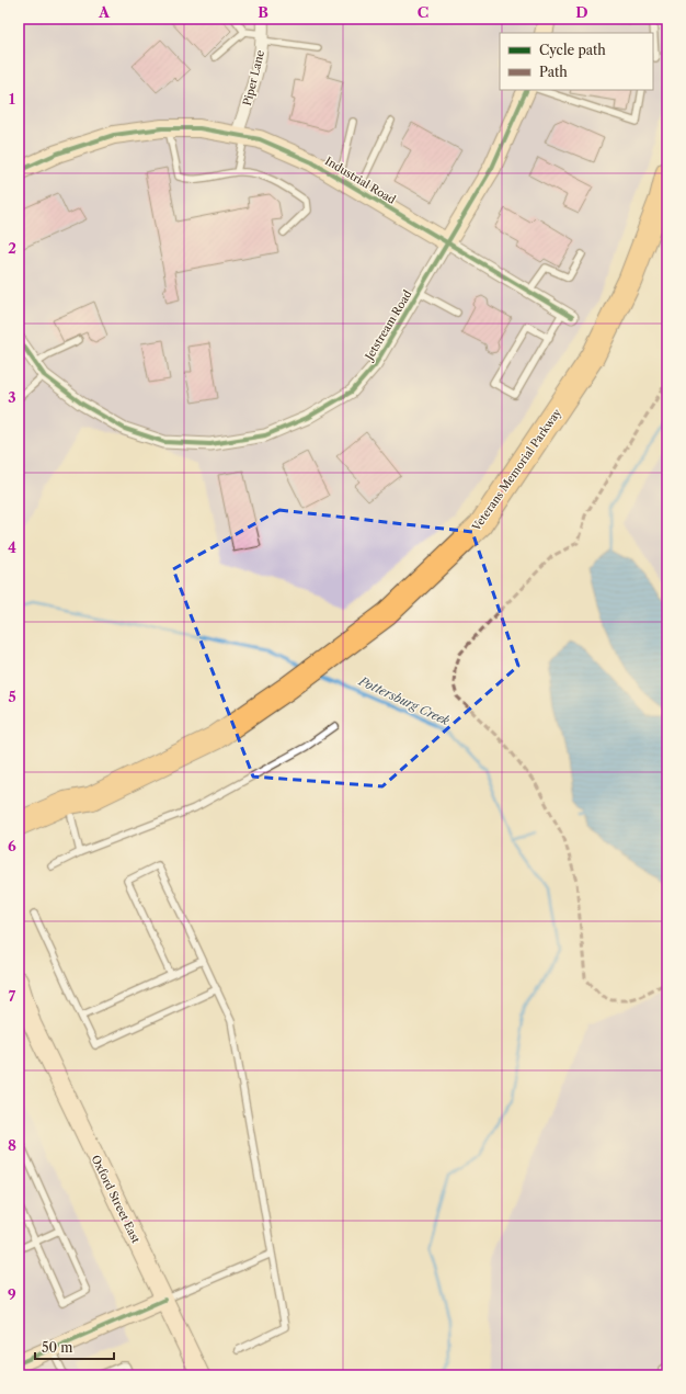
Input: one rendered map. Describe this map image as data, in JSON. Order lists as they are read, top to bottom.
{
  "streets": {
    "highway": ["Veterans Memorial Parkway"],
    "street": [
      "Piper Lane",
      "Industrial Road",
      "Jetstream Road",
      "Oxford Street East"
    ]
  },
  "crossings": [
    ["Piper Lane", "Industrial Road"],
    ["Industrial Road", "Jetstream Road"]
  ],
  "water": ["Pottersburg Creek"],
  "legend": ["Cycle path", "Path"],
  "scale_bar": "50 m",
  "grid": {
    "columns": [
      "A",
      "B",
      "C",
      "D"
    ],
    "rows": [
      "1",
      "2",
      "3",
      "4",
      "5",
      "6",
      "7",
      "8",
      "9"
    ]
  }
}
